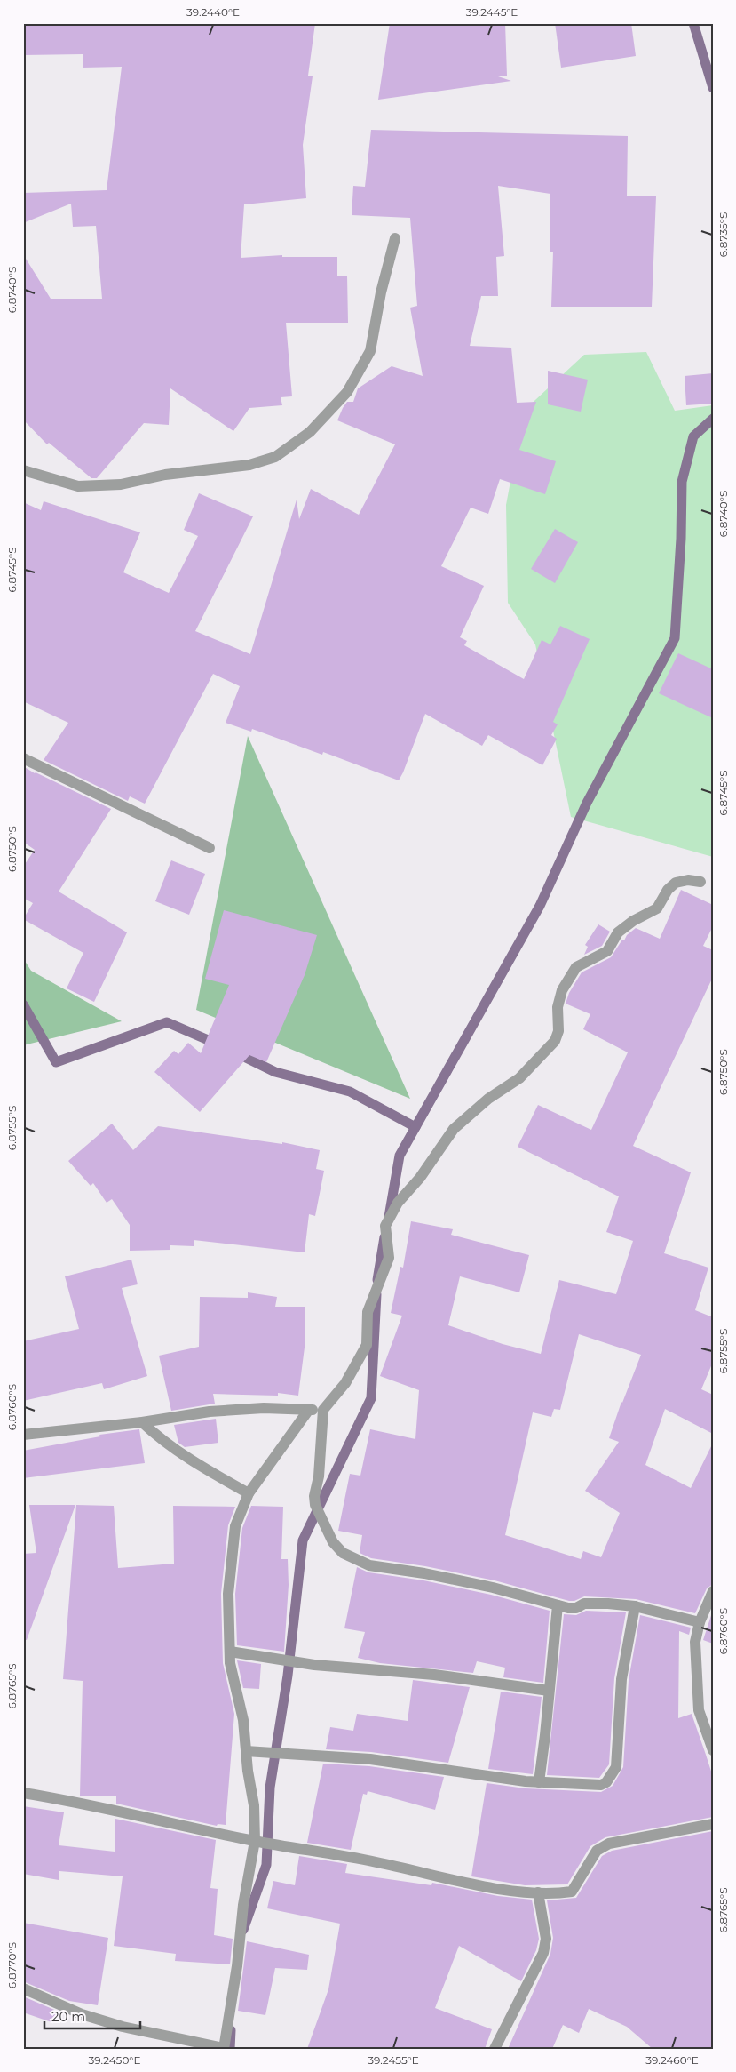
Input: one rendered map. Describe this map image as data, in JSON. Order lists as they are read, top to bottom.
{
  "scale_bar": "20 m",
  "coordinates": [
    "39.2440°E",
    "39.2445°E",
    "6.8735°S",
    "6.8740°S",
    "6.8745°S",
    "6.8750°S",
    "6.8755°S",
    "6.8760°S",
    "6.8765°S",
    "6.8770°S",
    "39.2450°E",
    "39.2455°E",
    "39.2460°E"
  ]
}
